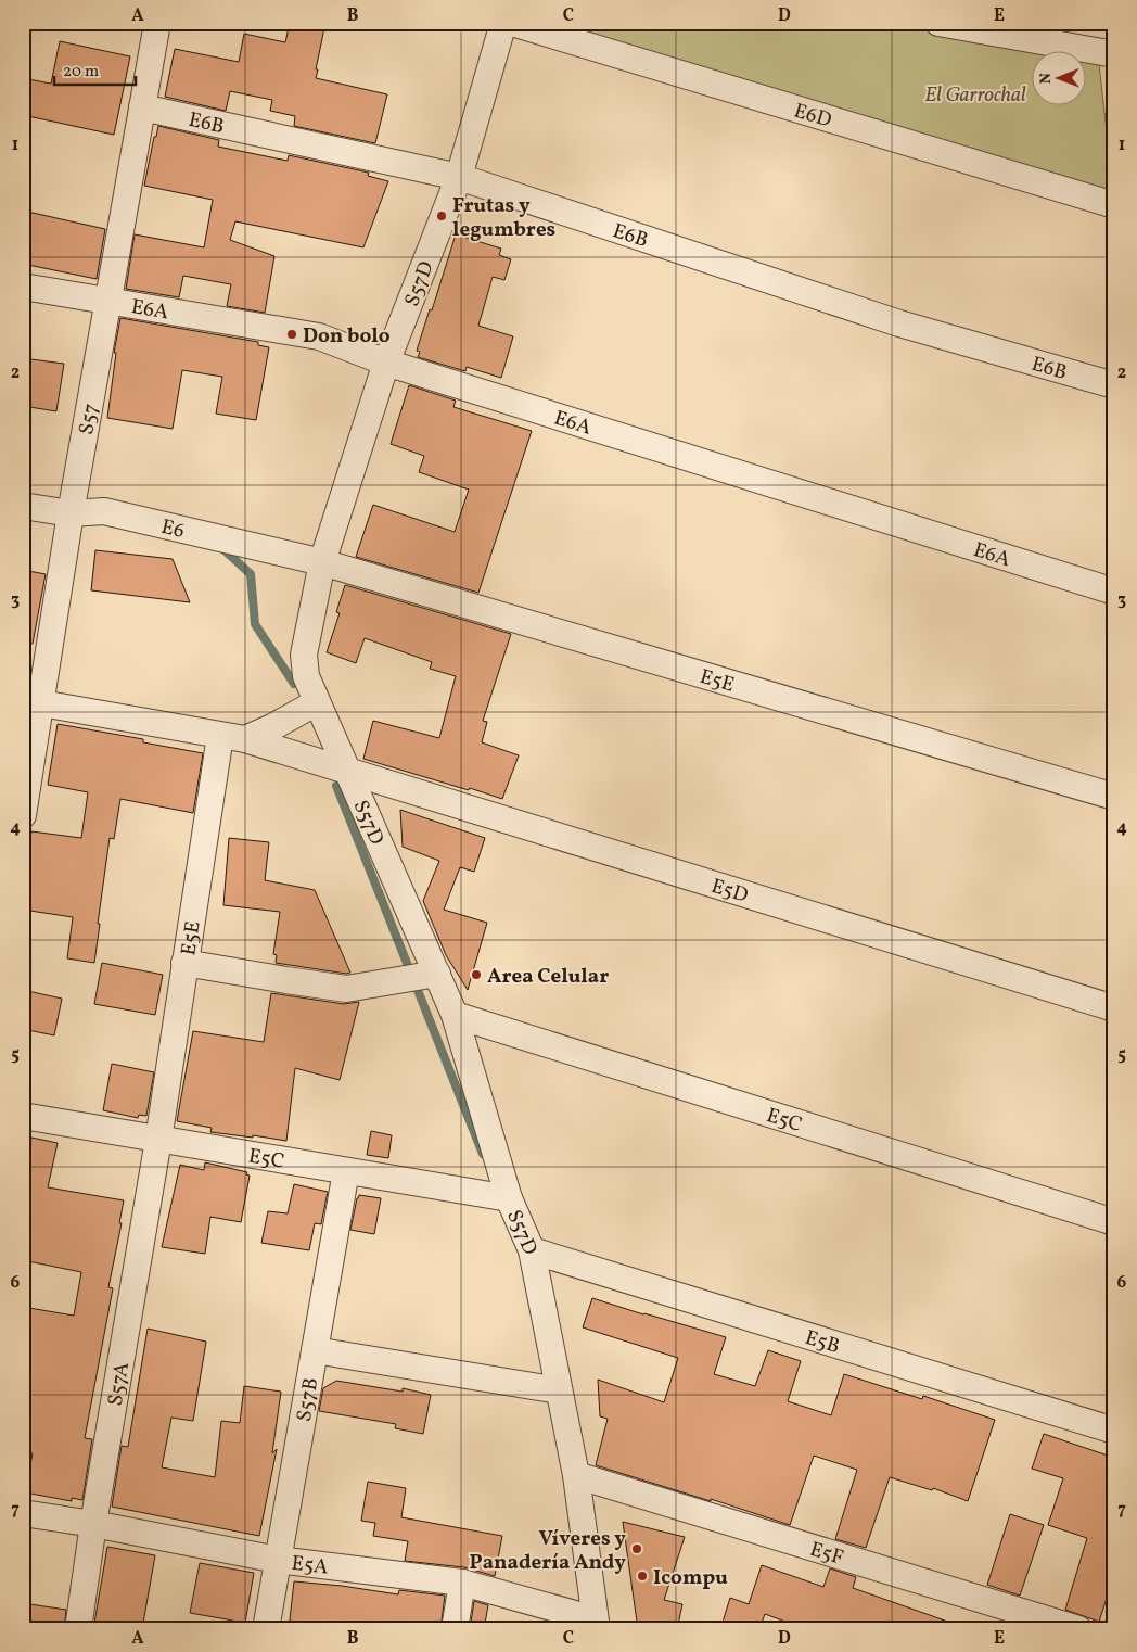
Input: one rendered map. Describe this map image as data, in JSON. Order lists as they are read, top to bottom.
{
  "streets": {
    "street": [
      "E6D",
      "E6B",
      "S57D",
      "E6A",
      "S57",
      "E6",
      "E5E",
      "E5D",
      "E5C",
      "E5B",
      "S57A",
      "S57B",
      "E5F",
      "E5A"
    ]
  },
  "crossings": [
    ["E6B", "S57D"],
    ["E6B", "S57"],
    ["S57D", "E6A"],
    ["S57D", "E6"],
    ["S57D", "E5E"],
    ["S57D", "E5D"],
    ["S57D", "E5C"],
    ["S57D", "E5B"],
    ["S57D", "E5F"],
    ["S57D", "E5A"],
    ["E6A", "S57"],
    ["S57", "E6"],
    ["E6", "E5E"],
    ["E5E", "E5C"],
    ["E5E", "S57A"],
    ["E5C", "S57A"],
    ["E5C", "S57B"],
    ["S57A", "E5A"],
    ["S57B", "E5A"]
  ],
  "parks": ["El Garrochal"],
  "places": [
    "Frutas y legumbres",
    "Don bolo",
    "Area Celular",
    "Víveres y Panadería Andy",
    "Icompu"
  ],
  "scale_bar": "20 m",
  "north": "left",
  "grid": {
    "columns": [
      "A",
      "B",
      "C",
      "D",
      "E"
    ],
    "rows": [
      "1",
      "2",
      "3",
      "4",
      "5",
      "6",
      "7"
    ]
  }
}
